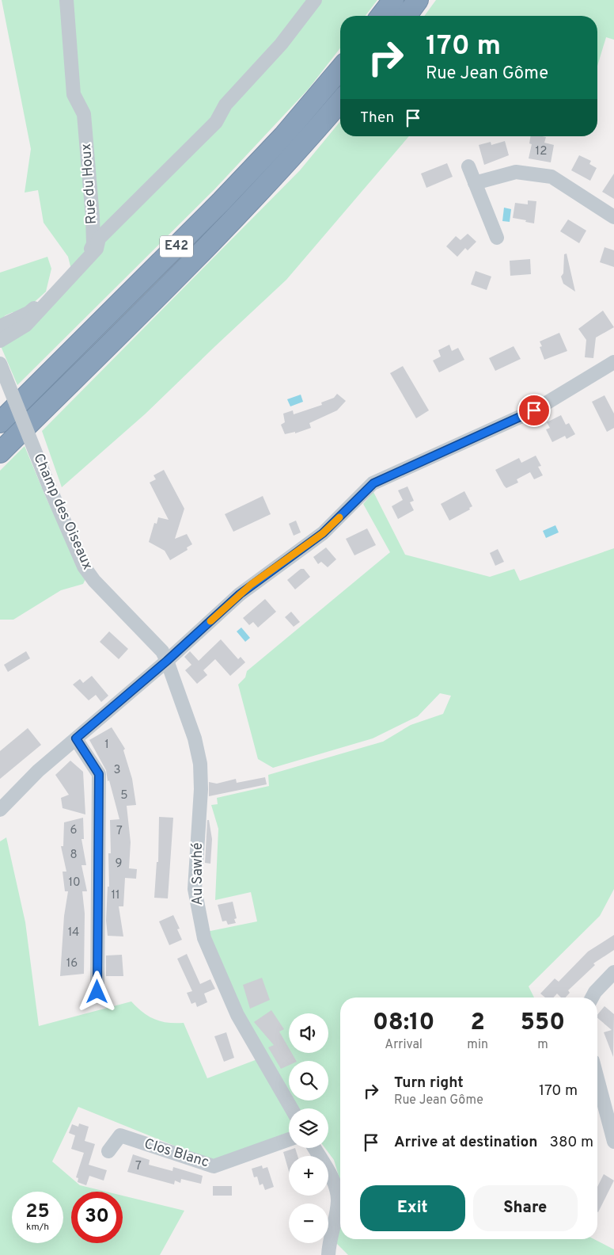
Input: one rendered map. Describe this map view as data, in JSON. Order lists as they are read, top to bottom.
{
  "streets": {
    "highway": ["E42"],
    "street": [
      "Rue du Houx",
      "Champ des Oiseaux",
      "Au Sawhé",
      "Clos Blanc"
    ]
  },
  "crossings": [
    ["Champ des Oiseaux", "Au Sawhé"]
  ],
  "house_numbers": [
    "12",
    "1",
    "3",
    "5",
    "6",
    "7",
    "8",
    "9",
    "10",
    "11",
    "14",
    "16",
    "7"
  ],
  "page": {
    "turn": ["170 m", "Rue Jean Gôme"],
    "then": "Then",
    "eta": [
      "08:10",
      "Arrival",
      "2",
      "min",
      "550",
      "m"
    ],
    "map_buttons": ["+", "−"],
    "list": [
      {
        "name": "Turn right",
        "note": "Rue Jean Gôme",
        "value": "170 m"
      },
      {
        "name": "Arrive at destination",
        "value": "380 m"
      }
    ],
    "buttons": ["Exit", "Share"],
    "speed": "25 km/h",
    "limit": "30"
  }
}
